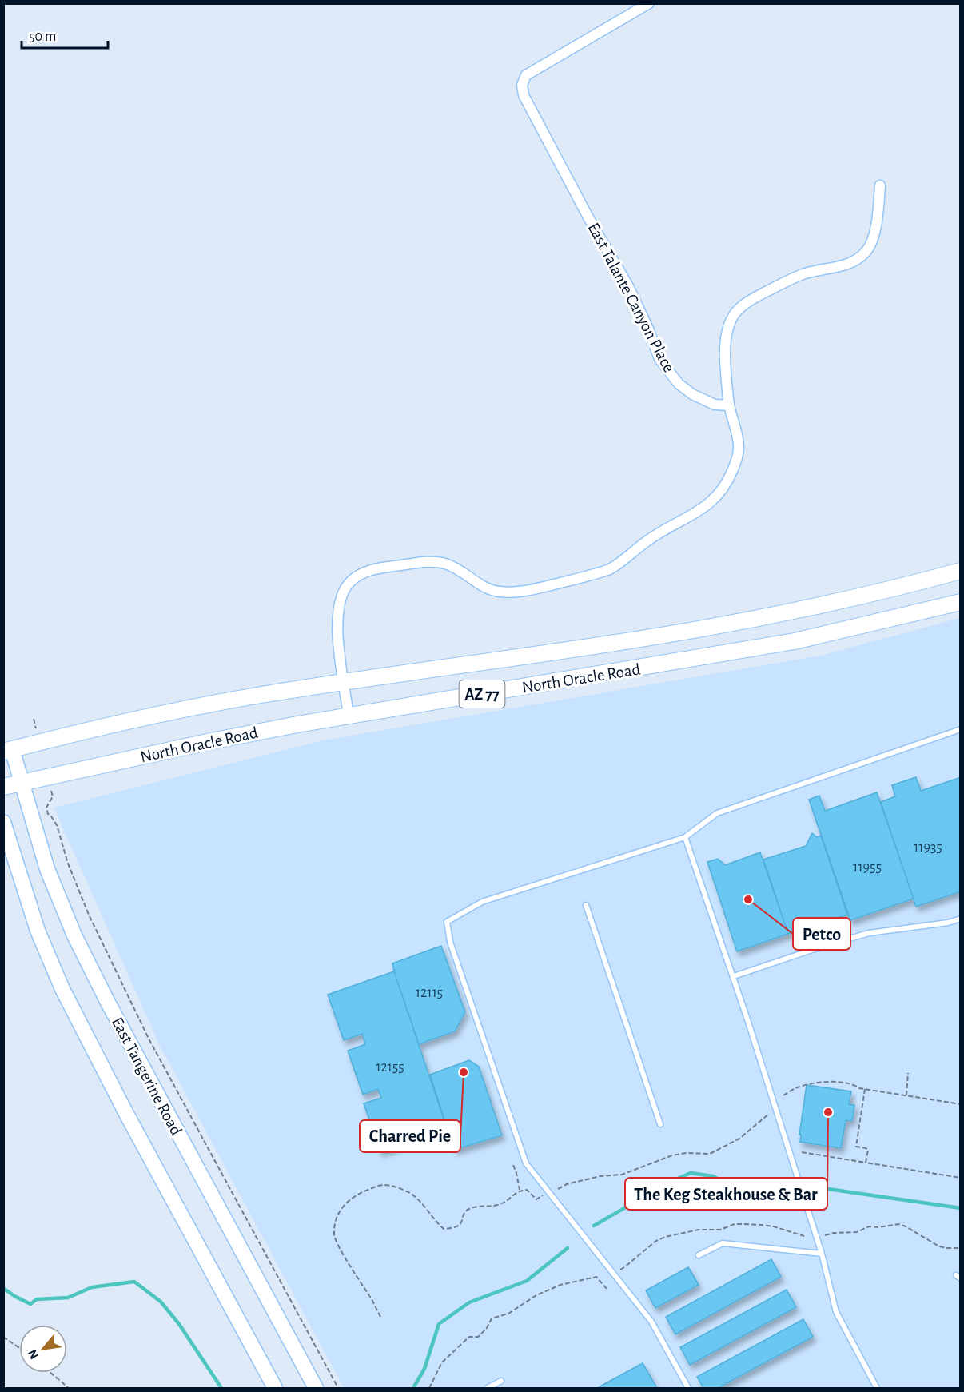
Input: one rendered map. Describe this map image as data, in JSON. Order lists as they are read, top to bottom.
{
  "streets": {
    "highway": ["North Oracle Road", "AZ 77"],
    "main road": ["East Tangerine Road"],
    "street": ["East Talante Canyon Place"]
  },
  "crossings": [
    ["North Oracle Road", "East Tangerine Road"]
  ],
  "places": ["Petco", "Charred Pie", "The Keg Steakhouse & Bar"],
  "house_numbers": [
    "11935",
    "11955",
    "12115",
    "12155"
  ],
  "scale_bar": "50 m",
  "north": "bottom left"
}
